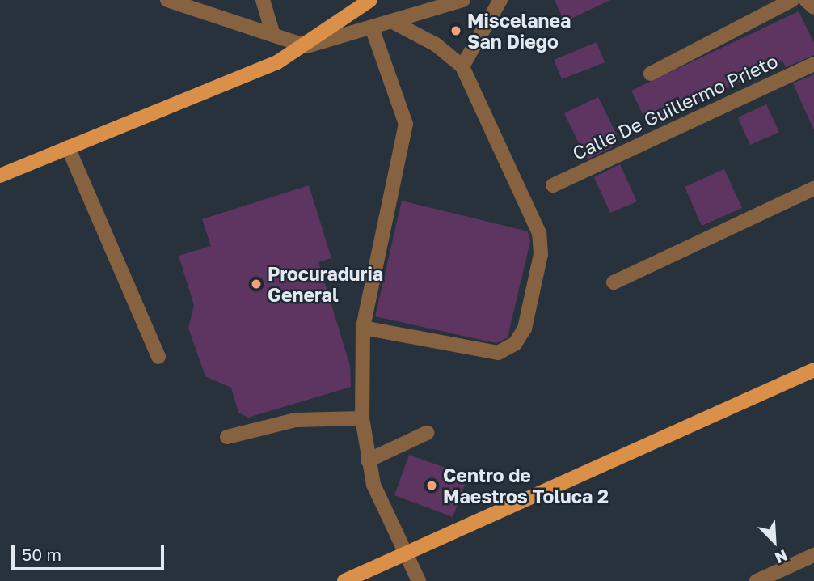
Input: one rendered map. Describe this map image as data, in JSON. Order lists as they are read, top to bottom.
{
  "streets": {
    "street": ["Calle De Guillermo Prieto"]
  },
  "places": ["Miscelanea San Diego", "Procuraduria General", "Centro de Maestros Toluca 2"],
  "scale_bar": "50 m",
  "north": "bottom right"
}
